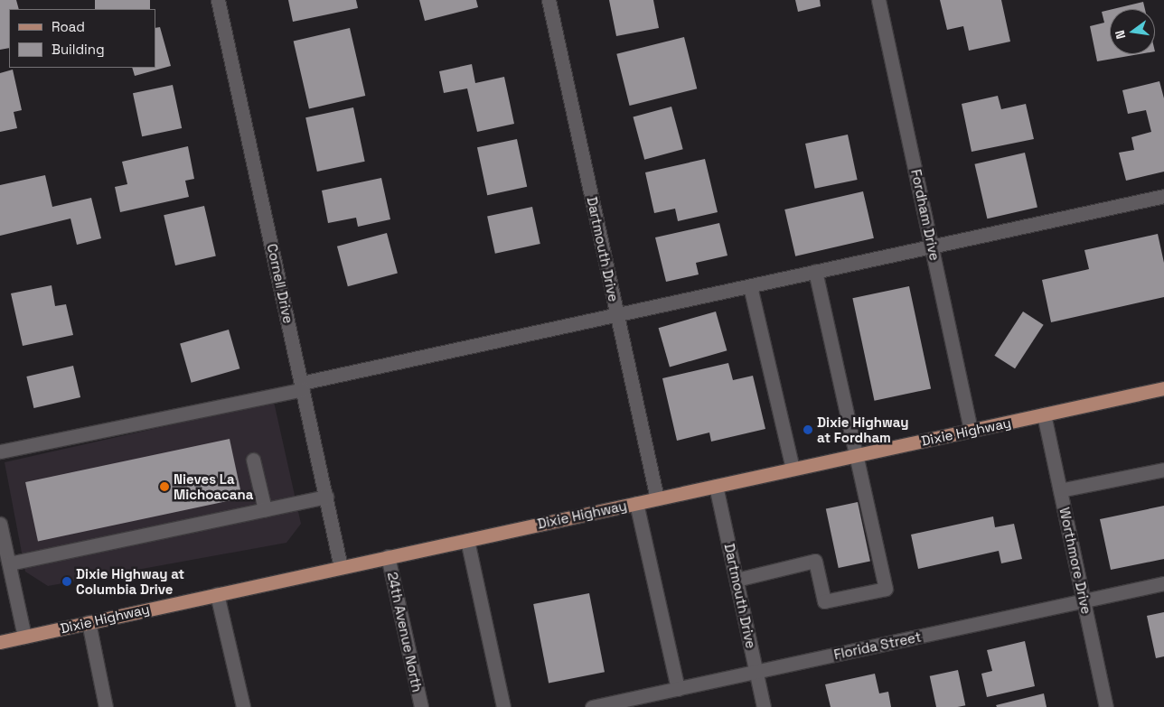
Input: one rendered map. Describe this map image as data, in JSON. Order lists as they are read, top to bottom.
{
  "streets": {
    "main road": ["Dixie Highway"],
    "street": [
      "Fordham Drive",
      "Dartmouth Drive",
      "Cornell Drive",
      "Worthmore Drive",
      "24th Avenue North",
      "Florida Street"
    ]
  },
  "crossings": [
    ["Fordham Drive", "Dixie Highway"],
    ["Dartmouth Drive", "Dixie Highway"],
    ["Dartmouth Drive", "Florida Street"],
    ["Cornell Drive", "Dixie Highway"],
    ["Dixie Highway", "Worthmore Drive"],
    ["Dixie Highway", "24th Avenue North"],
    ["Worthmore Drive", "Florida Street"]
  ],
  "places": ["Dixie Highway at Fordham", "Nieves La Michoacana", "Dixie Highway at Columbia Drive"],
  "legend": ["Road", "Building"],
  "north": "left"
}
